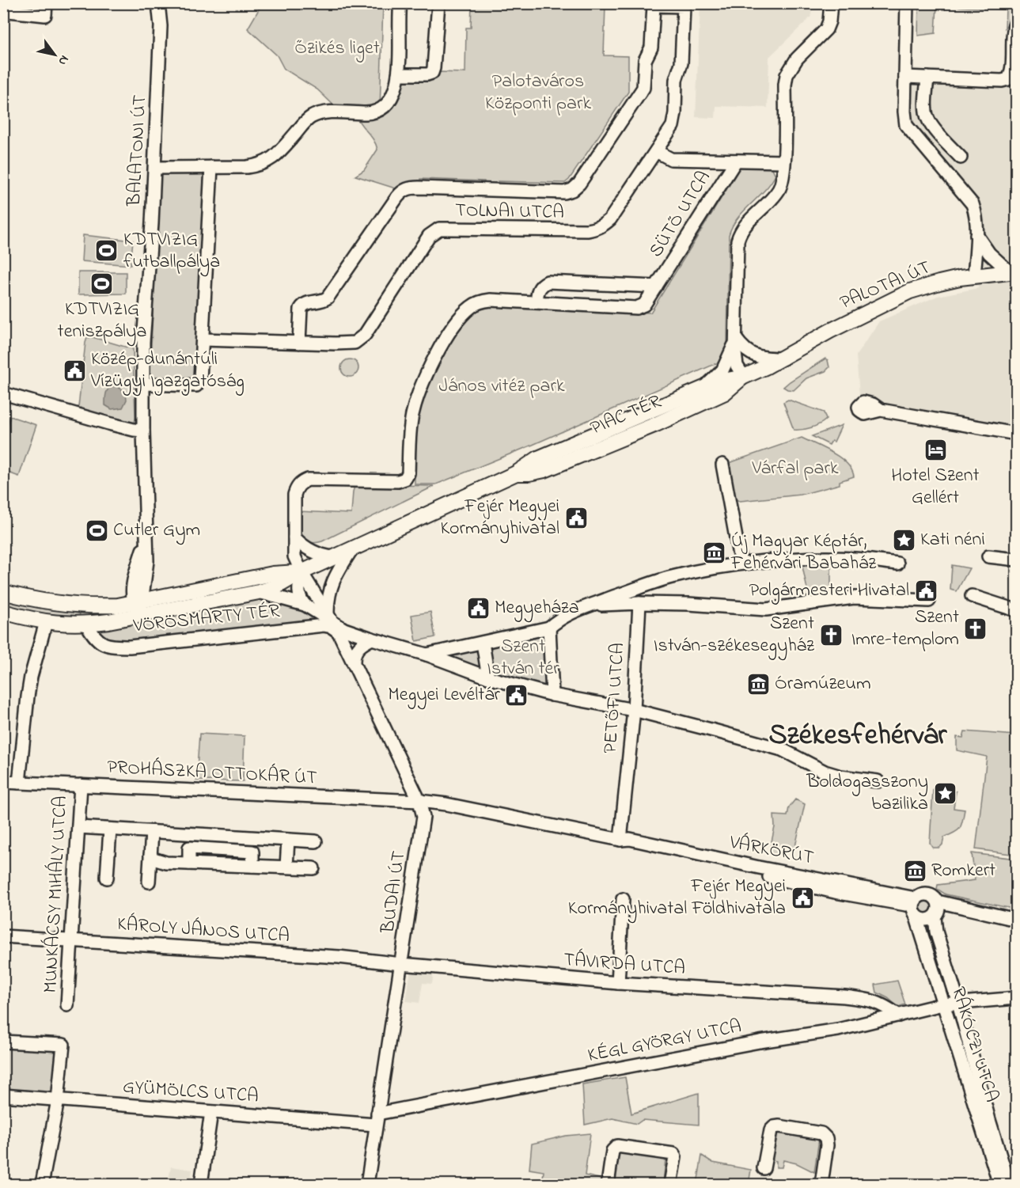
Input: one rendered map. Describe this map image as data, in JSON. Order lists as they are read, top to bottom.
{
  "streets": {
    "main road": ["PALOTAI ÚT", "PIAC TÉR", "VÖRÖSMARTY TÉR"],
    "street": [
      "BALATONI ÚT",
      "TOLNAI UTCA",
      "SÜTŐ UTCA",
      "PETŐFI UTCA",
      "PROHÁSZKA OTTOKÁR ÚT",
      "VÁRKÖRÚT",
      "BUDAI ÚT",
      "MUNKÁCSY MIHÁLY UTCA",
      "KÁROLY JÁNOS UTCA",
      "TÁVIRDA UTCA",
      "KÉGL GYÖRGY UTCA",
      "RÁKÓCZI UTCA",
      "GYÜMÖLCS UTCA"
    ]
  },
  "crossings": [
    ["BALATONI ÚT", "VÖRÖSMARTY TÉR"],
    ["TOLNAI UTCA", "SÜTŐ UTCA"],
    ["SÜTŐ UTCA", "PIAC TÉR"],
    ["SÜTŐ UTCA", "VÖRÖSMARTY TÉR"],
    ["SÜTŐ UTCA", "BUDAI ÚT"],
    ["PALOTAI ÚT", "PIAC TÉR"],
    ["PIAC TÉR", "VÖRÖSMARTY TÉR"],
    ["PIAC TÉR", "BUDAI ÚT"],
    ["VÖRÖSMARTY TÉR", "BUDAI ÚT"],
    ["PETŐFI UTCA", "VÁRKÖRÚT"],
    ["PROHÁSZKA OTTOKÁR ÚT", "VÁRKÖRÚT"],
    ["PROHÁSZKA OTTOKÁR ÚT", "BUDAI ÚT"],
    ["PROHÁSZKA OTTOKÁR ÚT", "MUNKÁCSY MIHÁLY UTCA"],
    ["VÁRKÖRÚT", "BUDAI ÚT"],
    ["VÁRKÖRÚT", "RÁKÓCZI UTCA"],
    ["BUDAI ÚT", "KÁROLY JÁNOS UTCA"],
    ["BUDAI ÚT", "TÁVIRDA UTCA"],
    ["BUDAI ÚT", "KÉGL GYÖRGY UTCA"],
    ["BUDAI ÚT", "GYÜMÖLCS UTCA"],
    ["MUNKÁCSY MIHÁLY UTCA", "KÁROLY JÁNOS UTCA"],
    ["KÁROLY JÁNOS UTCA", "TÁVIRDA UTCA"],
    ["TÁVIRDA UTCA", "KÉGL GYÖRGY UTCA"],
    ["KÉGL GYÖRGY UTCA", "RÁKÓCZI UTCA"],
    ["KÉGL GYÖRGY UTCA", "GYÜMÖLCS UTCA"]
  ],
  "districts": ["Székesfehérvár"],
  "parks": [
    "Őzikés liget",
    "Palotaváros Központi park",
    "János vitéz park",
    "Várfal park",
    "Szent István tér"
  ],
  "places": {
    "sports": ["KDTVIZIG futballpálya", "KDTVIZIG teniszpálya", "Cutler Gym"],
    "public building": [
      "Közép-dunántúli Vízügyi Igazgatóság",
      "Fejér Megyei Kormányhivatal",
      "Polgármesteri Hivatal",
      "Megyeháza",
      "Megyei Levéltár",
      "Fejér Megyei Kormányhivatal Földhivatala"
    ],
    "hotel": ["Hotel Szent Gellért"],
    "place": ["Kati néni", "Boldogasszony bazilika"],
    "museum": ["Új Magyar Képtár, Fehérvári Babaház", "Óramúzeum", "Romkert"],
    "church": ["Szent Imre-templom", "Szent István-székesegyház"]
  },
  "north": "bottom right"
}
